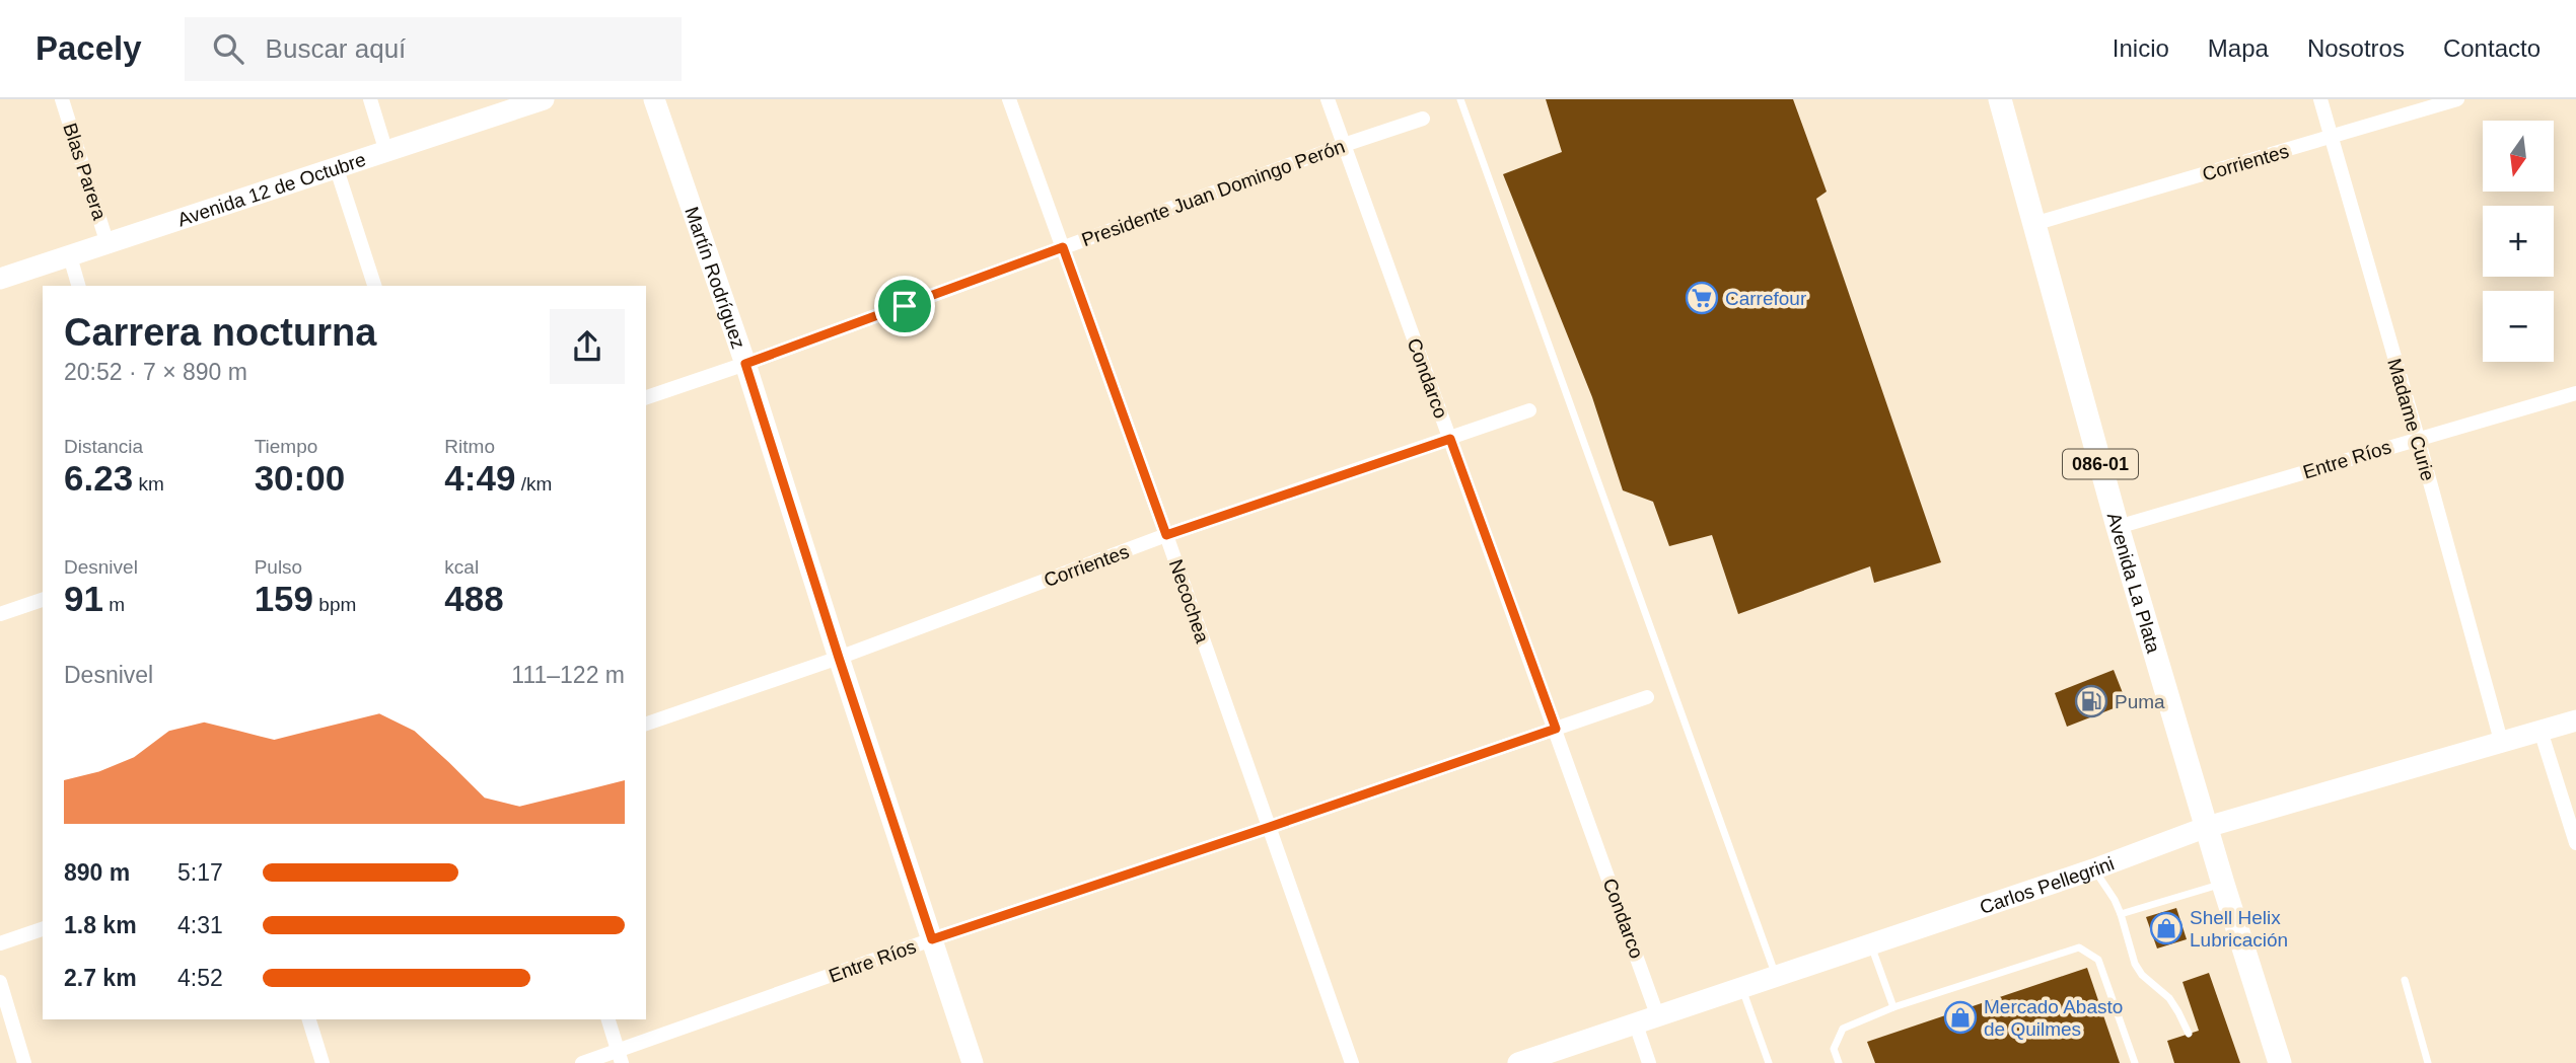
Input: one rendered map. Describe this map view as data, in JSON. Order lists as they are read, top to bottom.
{
  "streets": {
    "main road": ["086-01", "Avenida La Plata"],
    "street": [
      "Corrientes",
      "Blas Parera",
      "Avenida 12 de Octubre",
      "Presidente Juan Domingo Perón",
      "Martín Rodríguez",
      "Condarco",
      "Madame Curie",
      "Entre Ríos",
      "Necochea",
      "Carlos Pellegrini"
    ]
  },
  "crossings": [
    ["Corrientes", "Martín Rodríguez"],
    ["Corrientes", "Condarco"],
    ["Corrientes", "Madame Curie"],
    ["Corrientes", "Avenida La Plata"],
    ["Corrientes", "Necochea"],
    ["Blas Parera", "Avenida 12 de Octubre"],
    ["Presidente Juan Domingo Perón", "Martín Rodríguez"],
    ["Presidente Juan Domingo Perón", "Condarco"],
    ["Presidente Juan Domingo Perón", "Necochea"],
    ["Martín Rodríguez", "Entre Ríos"],
    ["Condarco", "Entre Ríos"],
    ["Condarco", "Carlos Pellegrini"],
    ["Madame Curie", "Entre Ríos"],
    ["Madame Curie", "Carlos Pellegrini"],
    ["Entre Ríos", "Avenida La Plata"],
    ["Entre Ríos", "Necochea"],
    ["Avenida La Plata", "Carlos Pellegrini"]
  ],
  "places": {
    "supermarket": ["Carrefour"],
    "fuel station": ["Puma"],
    "shop": ["Shell Helix Lubricación", "Mercado Abasto de Quilmes"]
  },
  "north": "bottom",
  "page": {
    "header": "Pacely",
    "search": "Buscar aquí",
    "nav": [
      "Inicio",
      "Mapa",
      "Nosotros",
      "Contacto"
    ],
    "map_buttons": ["+", "−"],
    "heading": ["Carrera nocturna", "20:52 · 7 × 890 m"],
    "stats": [
      ["Distancia", "6.23 km"],
      ["Tiempo", "30:00"],
      ["Ritmo", "4:49 /km"],
      ["Desnivel", "91 m"],
      ["Pulso", "159 bpm"],
      ["kcal", "488"]
    ],
    "chart": ["Desnivel", "111–122 m"],
    "list": [
      {
        "name": "890 m",
        "note": "5:17"
      },
      {
        "name": "1.8 km",
        "note": "4:31"
      },
      {
        "name": "2.7 km",
        "note": "4:52"
      }
    ]
  }
}
